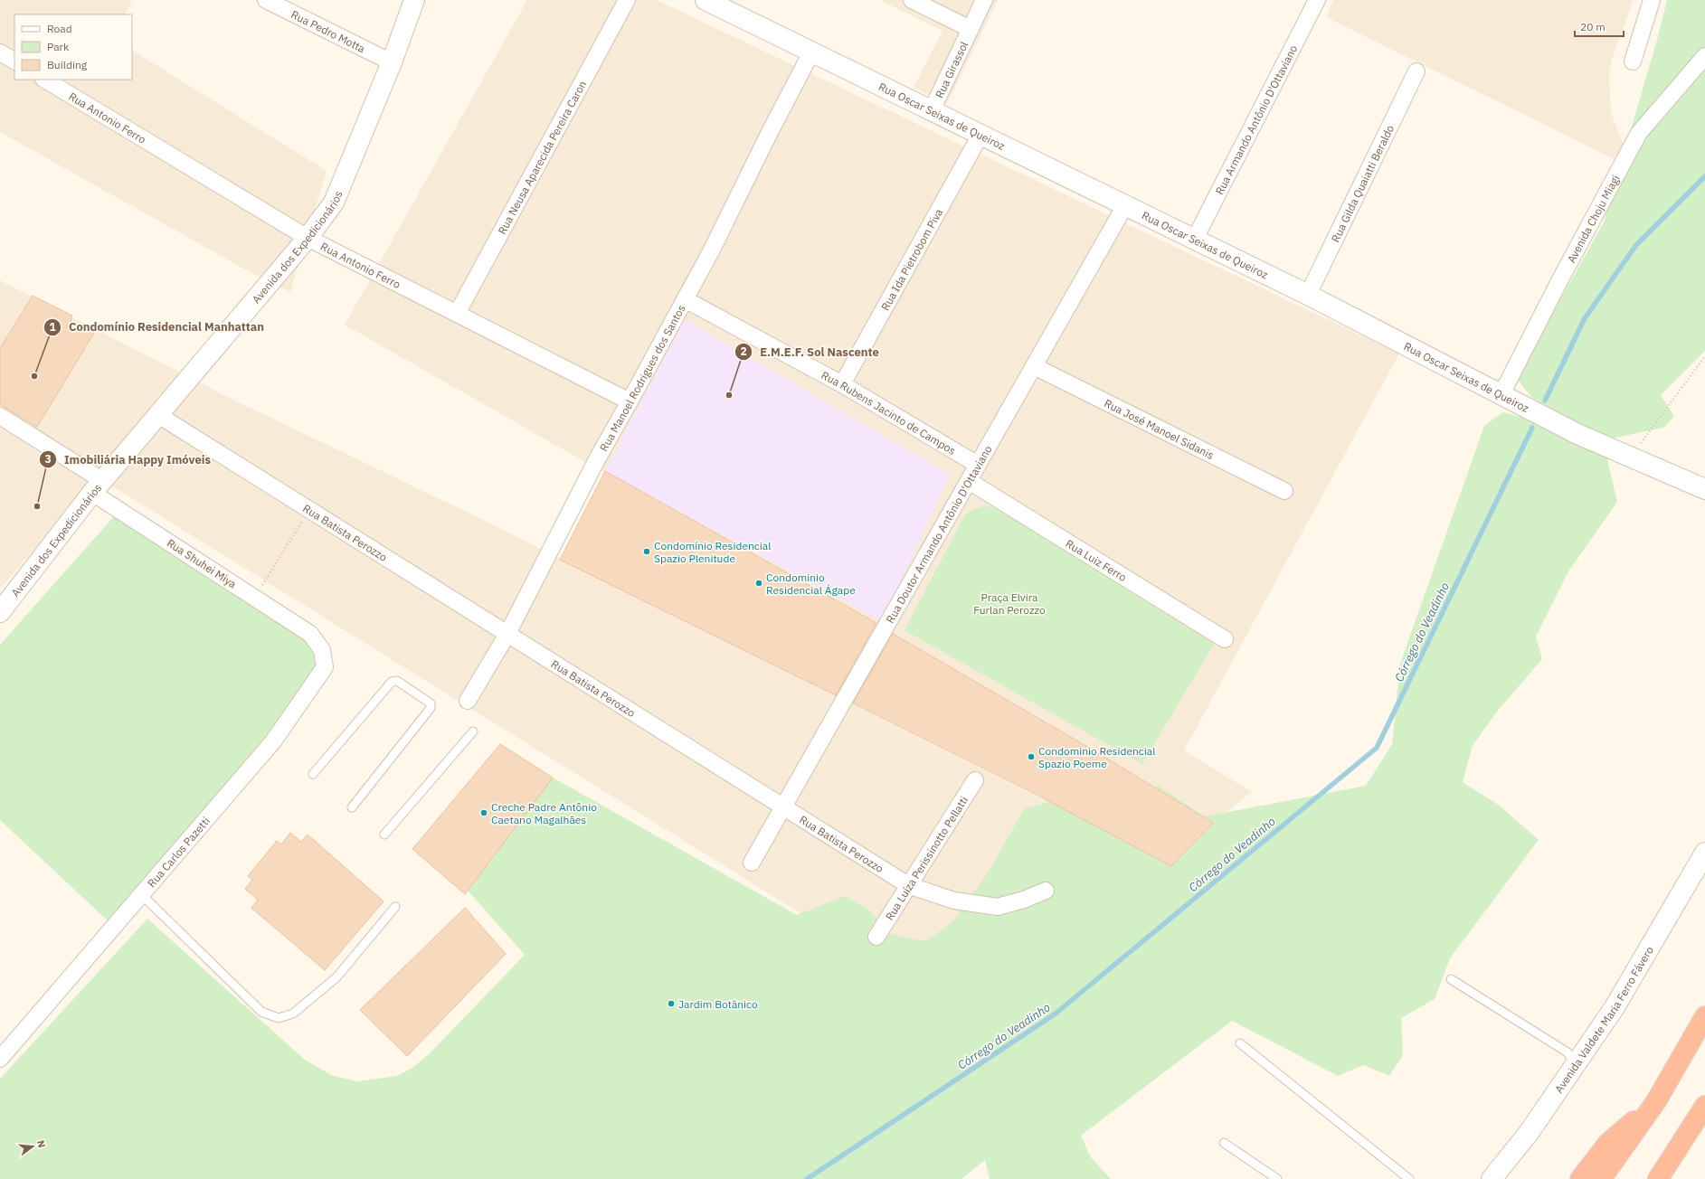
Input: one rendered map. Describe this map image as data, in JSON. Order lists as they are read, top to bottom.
{
  "streets": {
    "street": [
      "Rua Pedro Motta",
      "Rua Girassol",
      "Rua Oscar Seixas de Queiroz",
      "Rua Antonio Ferro",
      "Rua Armando Antônio D'Ottaviano",
      "Rua Neusa Aparecida Pereira Caron",
      "Rua Gilda Quaiatti Beraldo",
      "Avenida Choju Miagi",
      "Avenida dos Expedicionários",
      "Rua Ida Pietrobom Piva",
      "Rua Manoel Rodrigues dos Santos",
      "Rua Rubens Jacinto de Campos",
      "Rua José Manoel Sidanis",
      "Rua Batista Perozzo",
      "Rua Doutor Armando Antônio D'Ottaviano",
      "Rua Luiz Ferro",
      "Rua Shuhei Miya",
      "Rua Carlos Pazetti",
      "Rua Luíza Perissinotto Pellatti",
      "Avenida Valdete Maria Ferro Fávero"
    ]
  },
  "crossings": [
    ["Rua Pedro Motta", "Avenida dos Expedicionários"],
    ["Rua Girassol", "Rua Oscar Seixas de Queiroz"],
    ["Rua Oscar Seixas de Queiroz", "Rua Armando Antônio D'Ottaviano"],
    ["Rua Oscar Seixas de Queiroz", "Rua Gilda Quaiatti Beraldo"],
    ["Rua Oscar Seixas de Queiroz", "Avenida Choju Miagi"],
    ["Rua Oscar Seixas de Queiroz", "Rua Ida Pietrobom Piva"],
    ["Rua Oscar Seixas de Queiroz", "Rua Manoel Rodrigues dos Santos"],
    ["Rua Oscar Seixas de Queiroz", "Rua Doutor Armando Antônio D'Ottaviano"],
    ["Rua Antonio Ferro", "Rua Neusa Aparecida Pereira Caron"],
    ["Rua Antonio Ferro", "Avenida dos Expedicionários"],
    ["Rua Antonio Ferro", "Rua Manoel Rodrigues dos Santos"],
    ["Avenida dos Expedicionários", "Rua Batista Perozzo"],
    ["Avenida dos Expedicionários", "Rua Shuhei Miya"],
    ["Rua Ida Pietrobom Piva", "Rua Rubens Jacinto de Campos"],
    ["Rua Manoel Rodrigues dos Santos", "Rua Rubens Jacinto de Campos"],
    ["Rua Manoel Rodrigues dos Santos", "Rua Batista Perozzo"],
    ["Rua Rubens Jacinto de Campos", "Rua Doutor Armando Antônio D'Ottaviano"],
    ["Rua José Manoel Sidanis", "Rua Doutor Armando Antônio D'Ottaviano"],
    ["Rua Batista Perozzo", "Rua Doutor Armando Antônio D'Ottaviano"],
    ["Rua Batista Perozzo", "Rua Luíza Perissinotto Pellatti"],
    ["Rua Doutor Armando Antônio D'Ottaviano", "Rua Luiz Ferro"],
    ["Rua Shuhei Miya", "Rua Carlos Pazetti"]
  ],
  "water": ["Córrego do Veadinho"],
  "parks": ["Praça Elvira Furlan Perozzo"],
  "places": [
    "Condomínio Residencial Manhattan",
    "E.M.E.F. Sol Nascente",
    "Imobiliária Happy Imóveis",
    "Condomínio Residencial Spazio Plenitude",
    "Condominio Residencial Ágape",
    "Condominio Residencial Spazio Poeme",
    "Creche Padre Antônio Caetano Magalhães",
    "Jardim Botânico"
  ],
  "legend": ["Road", "Park", "Building"],
  "scale_bar": "20 m",
  "north": "right"
}
